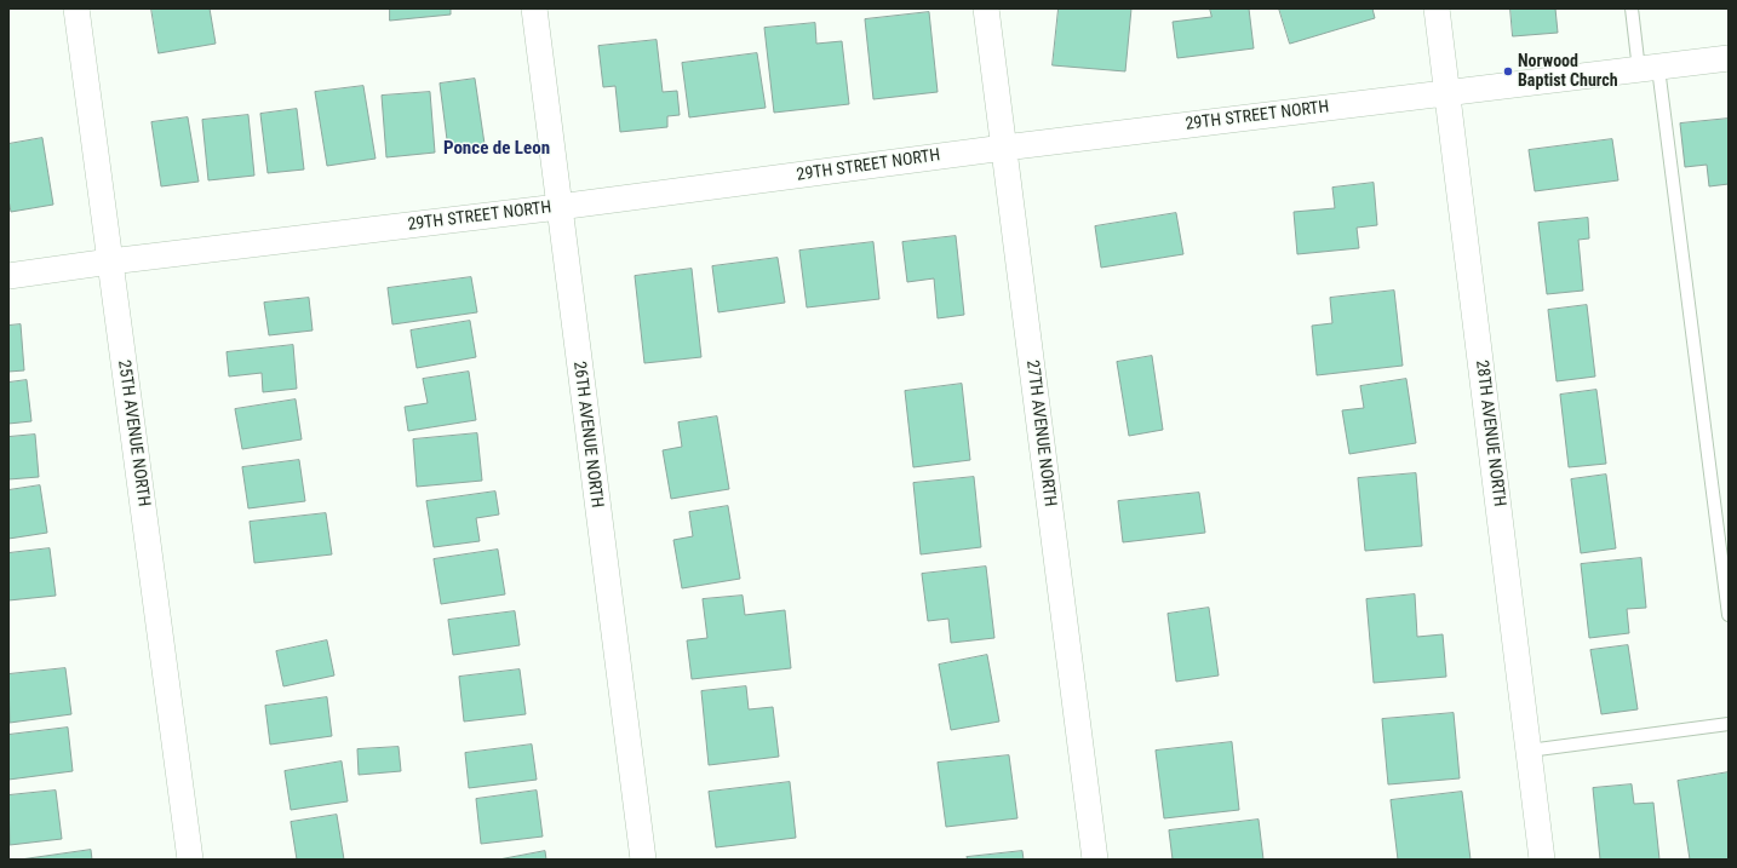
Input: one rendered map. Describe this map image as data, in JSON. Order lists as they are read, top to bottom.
{
  "streets": {
    "street": [
      "29TH STREET NORTH",
      "25TH AVENUE NORTH",
      "27TH AVENUE NORTH",
      "28TH AVENUE NORTH",
      "26TH AVENUE NORTH"
    ]
  },
  "crossings": [
    ["29TH STREET NORTH", "25TH AVENUE NORTH"],
    ["29TH STREET NORTH", "27TH AVENUE NORTH"],
    ["29TH STREET NORTH", "28TH AVENUE NORTH"],
    ["29TH STREET NORTH", "26TH AVENUE NORTH"]
  ],
  "districts": ["Ponce de Leon"],
  "places": ["Norwood Baptist Church"]
}
